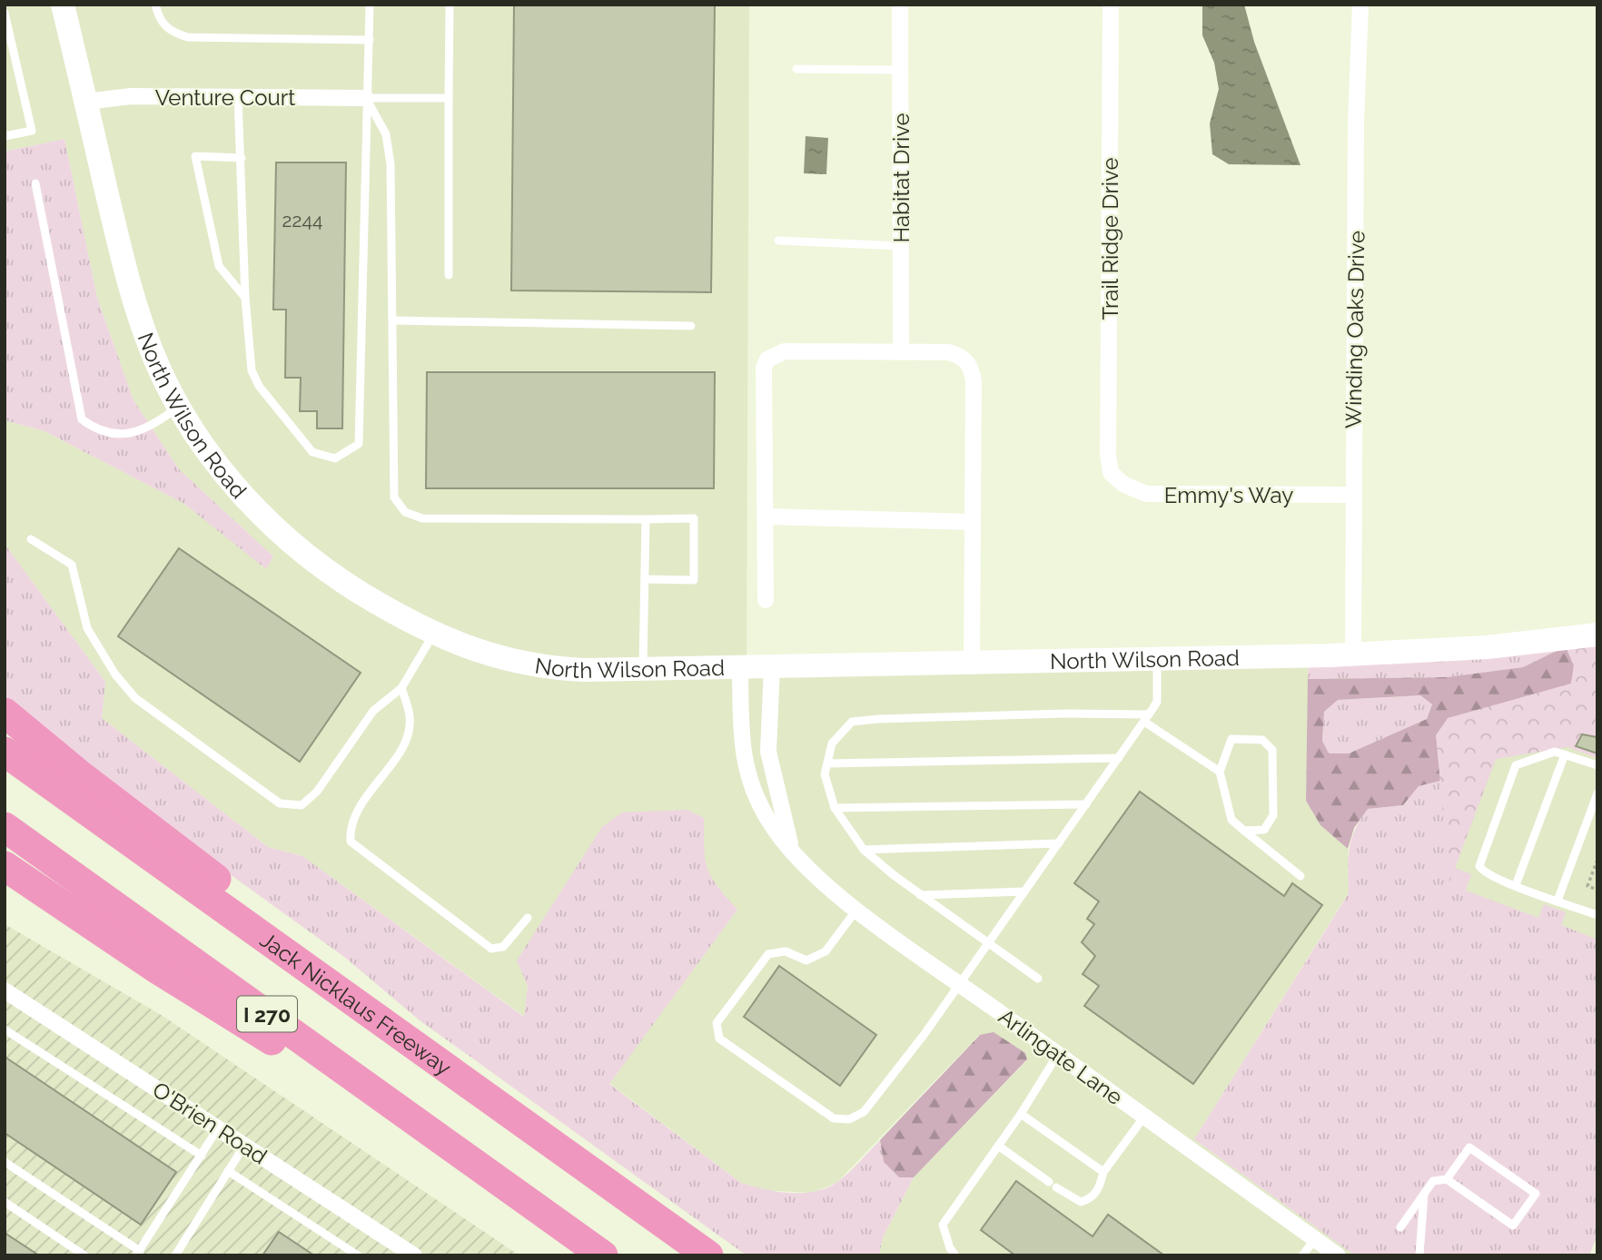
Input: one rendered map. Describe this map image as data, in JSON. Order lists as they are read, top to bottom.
{
  "streets": {
    "highway": ["Jack Nicklaus Freeway", "I 270"],
    "main road": ["North Wilson Road"],
    "street": [
      "Venture Court",
      "Habitat Drive",
      "Trail Ridge Drive",
      "Winding Oaks Drive",
      "Emmy's Way",
      "Arlingate Lane",
      "O'Brien Road"
    ]
  },
  "crossings": [
    ["Venture Court", "North Wilson Road"],
    ["Trail Ridge Drive", "Emmy's Way"],
    ["Winding Oaks Drive", "North Wilson Road"],
    ["Winding Oaks Drive", "Emmy's Way"],
    ["North Wilson Road", "Arlingate Lane"]
  ],
  "house_numbers": ["2244"]
}
